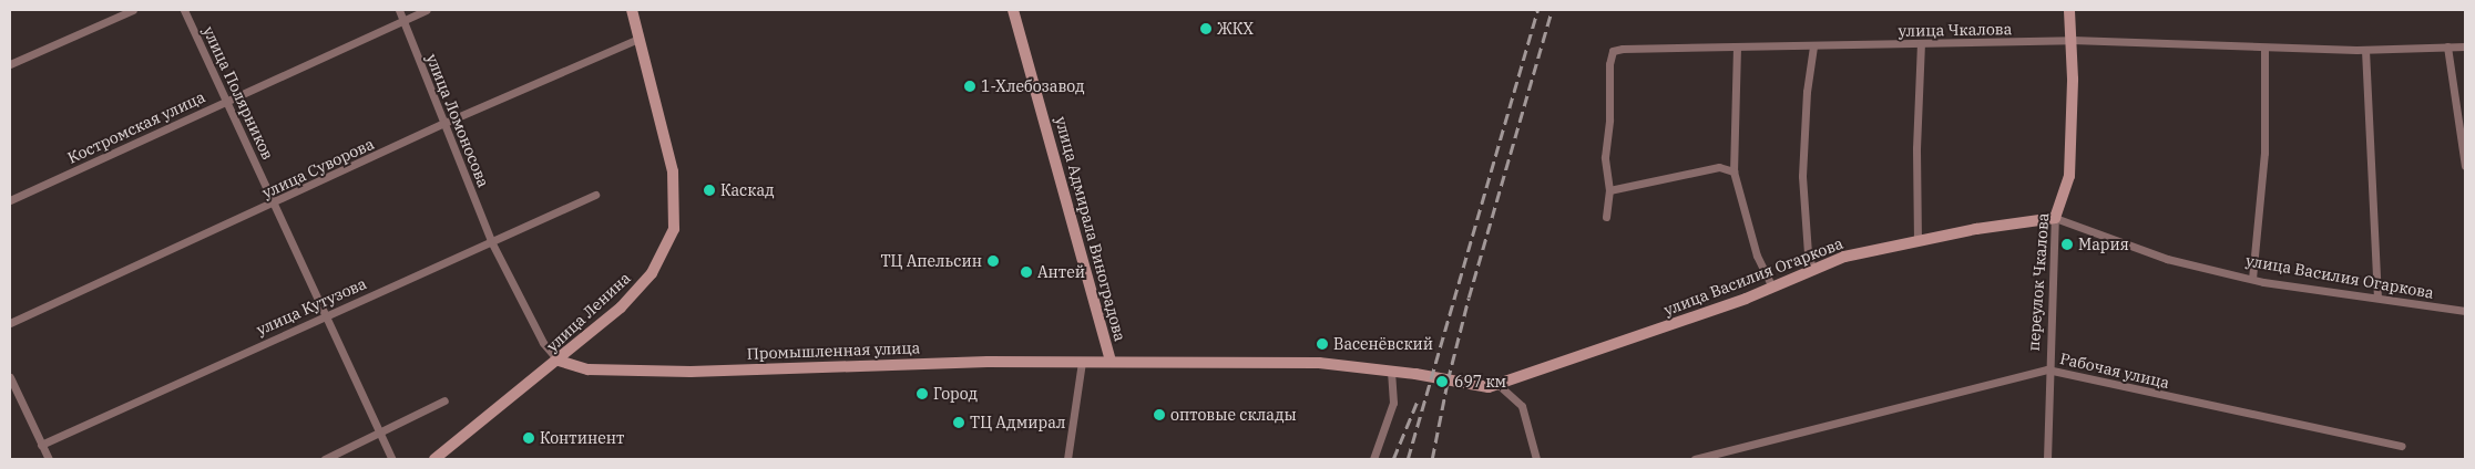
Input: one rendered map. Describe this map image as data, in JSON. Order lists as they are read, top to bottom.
{
  "streets": {
    "street": [
      "улица Чкалова",
      "улица Полярников",
      "улица Ломоносова",
      "Костромская улица",
      "улица Суворова",
      "улица Адмирала Виноградова",
      "улица Василия Огаркова",
      "переулок Чкалова",
      "улица Кутузова",
      "улица Ленина",
      "Промышленная улица",
      "Рабочая улица"
    ]
  },
  "crossings": [
    ["улица Чкалова", "переулок Чкалова"],
    ["улица Полярников", "Костромская улица"],
    ["улица Полярников", "улица Суворова"],
    ["улица Полярников", "улица Кутузова"],
    ["улица Ломоносова", "Костромская улица"],
    ["улица Ломоносова", "улица Суворова"],
    ["улица Ломоносова", "улица Кутузова"],
    ["улица Ломоносова", "улица Ленина"],
    ["улица Ломоносова", "Промышленная улица"],
    ["улица Суворова", "улица Ленина"],
    ["улица Адмирала Виноградова", "Промышленная улица"],
    ["улица Василия Огаркова", "переулок Чкалова"],
    ["улица Василия Огаркова", "Промышленная улица"],
    ["переулок Чкалова", "Рабочая улица"],
    ["улица Ленина", "Промышленная улица"]
  ],
  "places": [
    "ЖКХ",
    "1-Хлебозавод",
    "Каскад",
    "Мария",
    "ТЦ Апельсин",
    "Антей",
    "Васенёвский",
    "697 км",
    "Город",
    "оптовые склады",
    "ТЦ Адмирал",
    "Континент"
  ]
}
